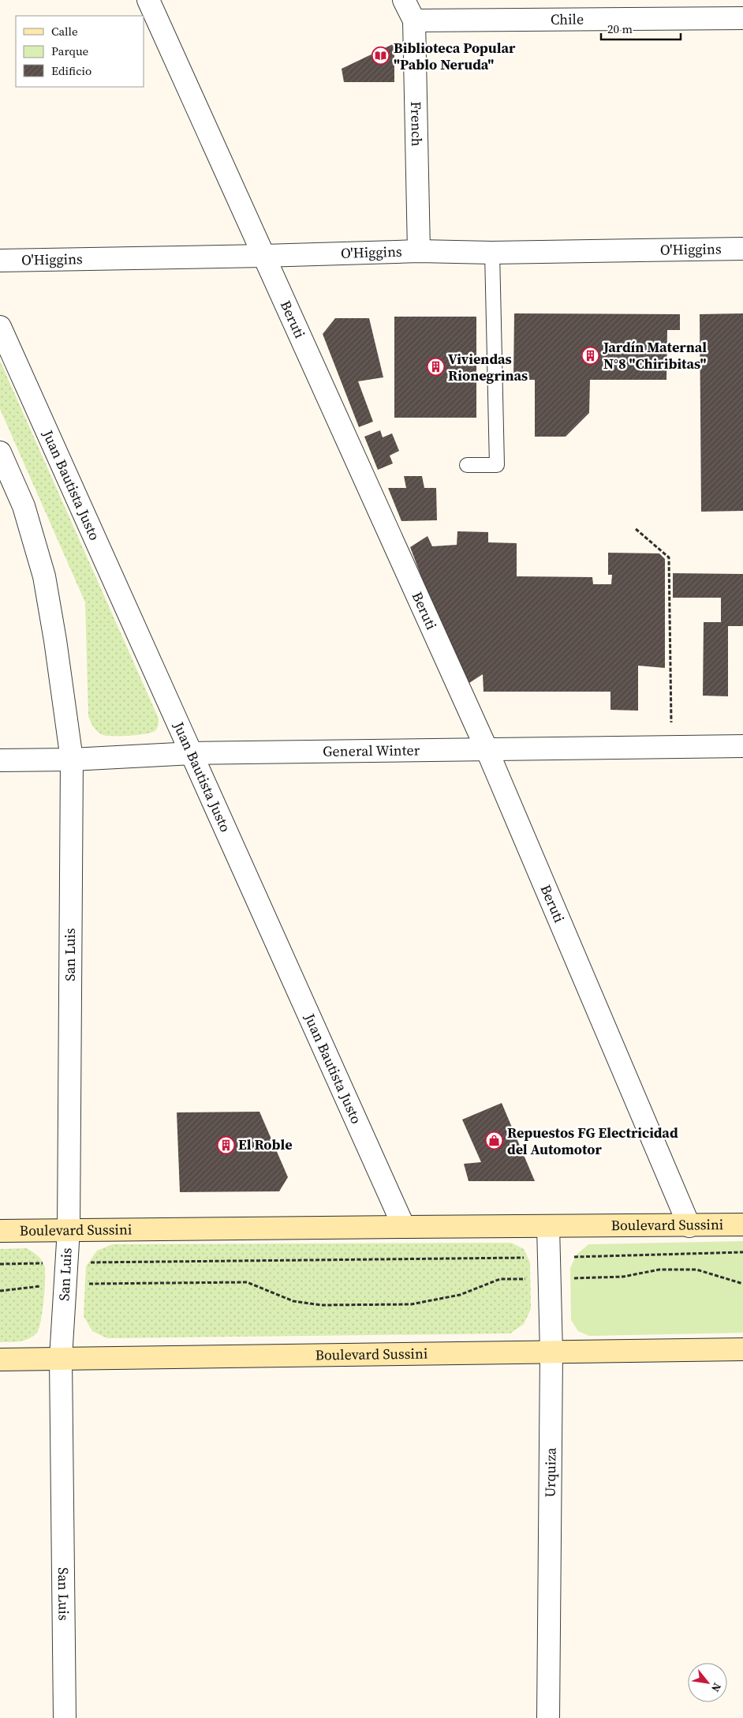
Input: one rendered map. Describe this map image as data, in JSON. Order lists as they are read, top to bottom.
{
  "streets": {
    "main road": ["Boulevard Sussini"],
    "street": [
      "Chile",
      "French",
      "O'Higgins",
      "Beruti",
      "Juan Bautista Justo",
      "General Winter",
      "San Luis",
      "Urquiza"
    ]
  },
  "crossings": [
    ["Chile", "French"],
    ["French", "O'Higgins"],
    ["O'Higgins", "Beruti"],
    ["Beruti", "General Winter"],
    ["Beruti", "Boulevard Sussini"],
    ["Juan Bautista Justo", "General Winter"],
    ["Juan Bautista Justo", "Boulevard Sussini"],
    ["General Winter", "San Luis"],
    ["San Luis", "Boulevard Sussini"],
    ["Boulevard Sussini", "Urquiza"]
  ],
  "places": {
    "library": ["Biblioteca Popular \"Pablo Neruda\""],
    "building": ["Jardín Maternal N°8 \"Chiribitas\"", "Viviendas Rionegrinas", "El Roble"],
    "shop": ["Repuestos FG Electricidad del Automotor"]
  },
  "legend": ["Calle", "Parque", "Edificio"],
  "scale_bar": "20 m",
  "north": "bottom right"
}
